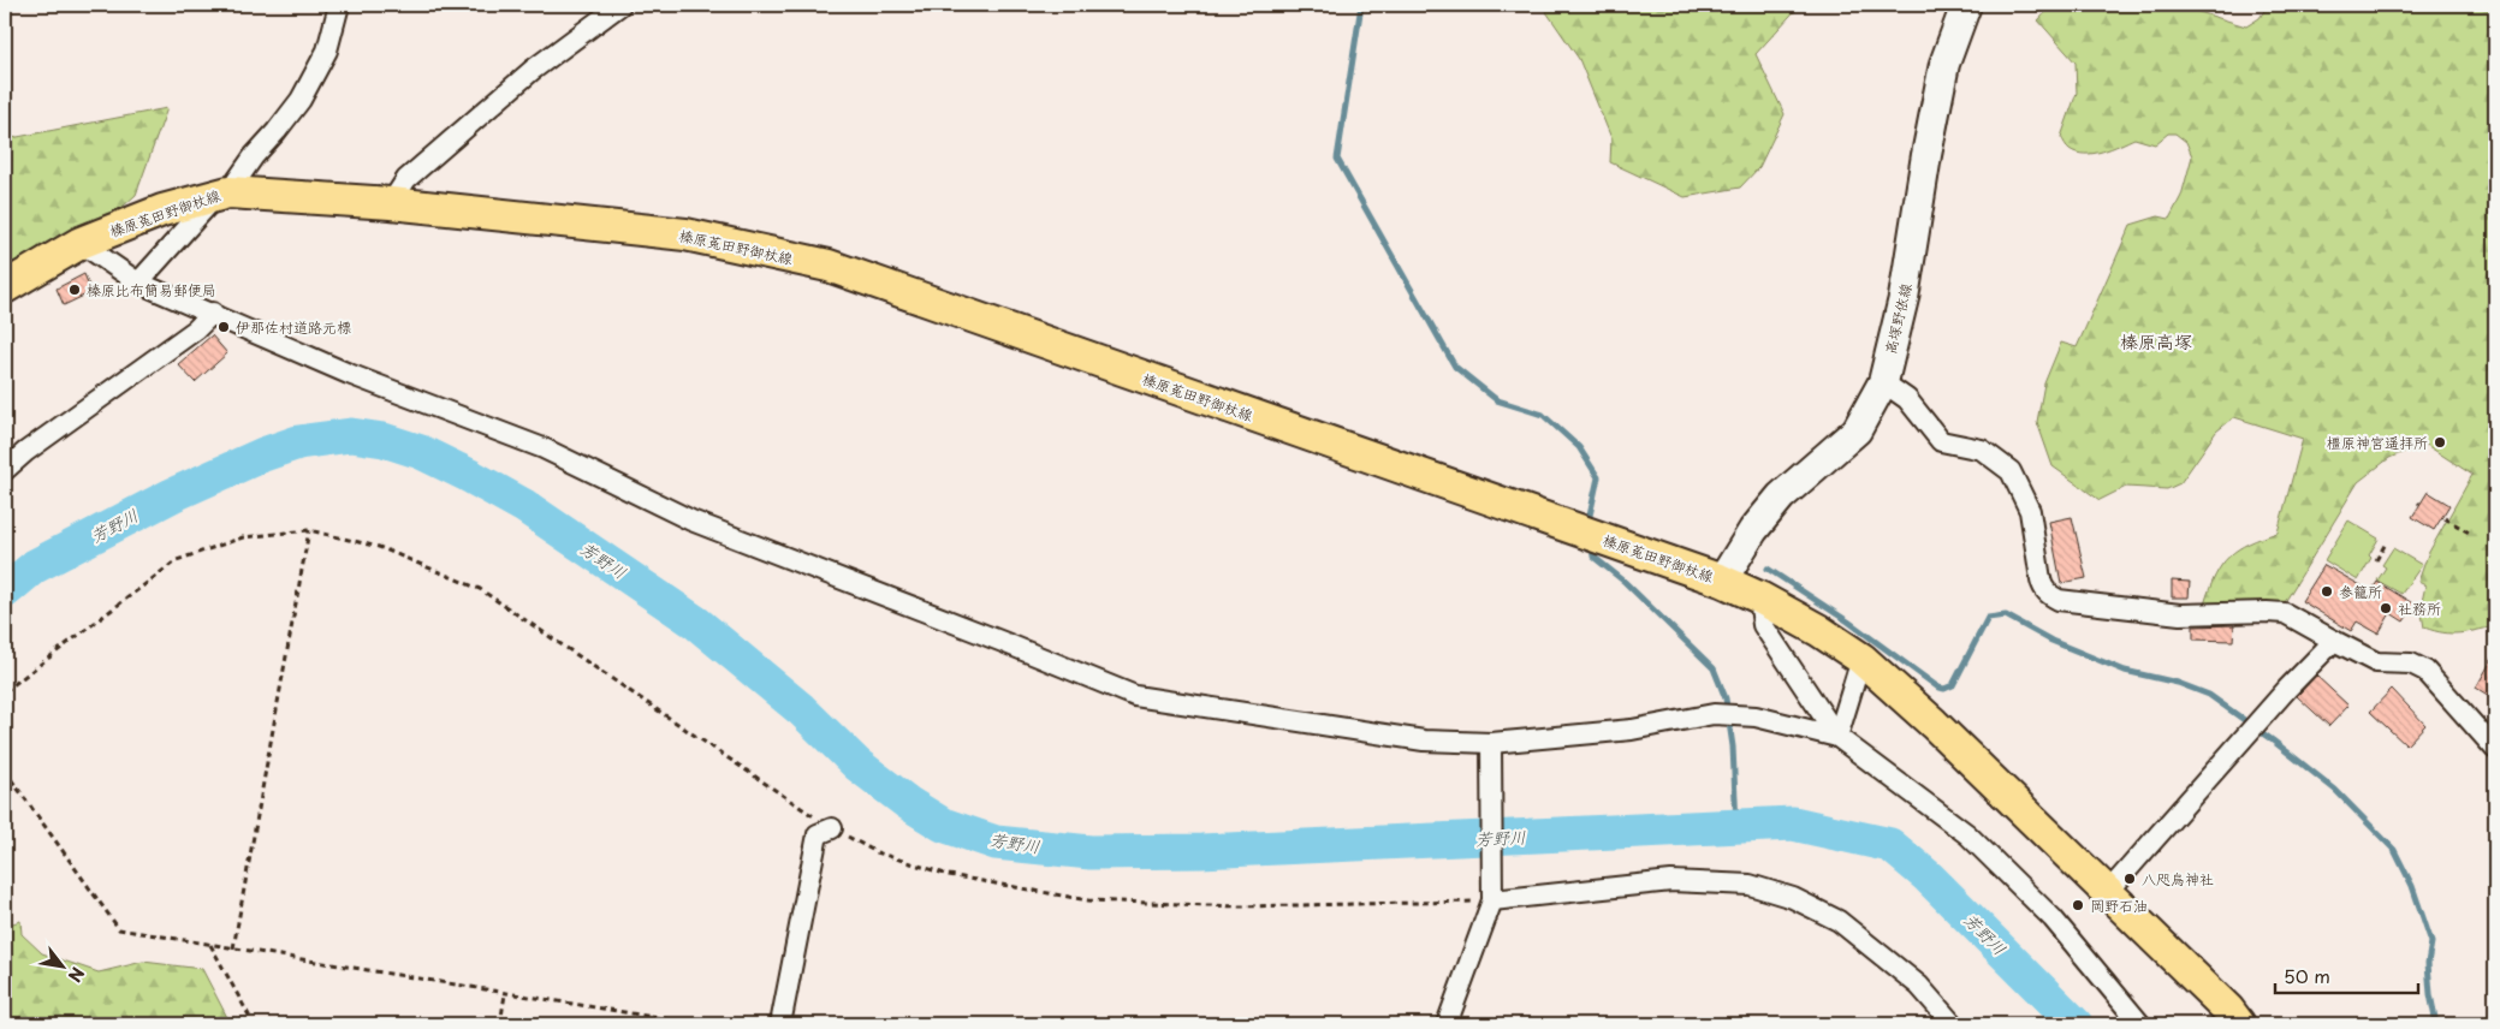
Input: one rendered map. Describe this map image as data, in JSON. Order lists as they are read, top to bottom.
{
  "streets": {
    "main road": ["榛原菟田野御杖線", "高塚野依線"]
  },
  "crossings": [
    ["榛原菟田野御杖線", "高塚野依線"]
  ],
  "districts": ["榛原高塚"],
  "water": ["芳野川"],
  "places": [
    "榛原比布簡易郵便局",
    "伊那佐村道路元標",
    "橿原神宮遥拝所",
    "参籠所",
    "社務所",
    "八咫烏神社",
    "岡野石油"
  ],
  "scale_bar": "50 m",
  "north": "bottom right"
}
